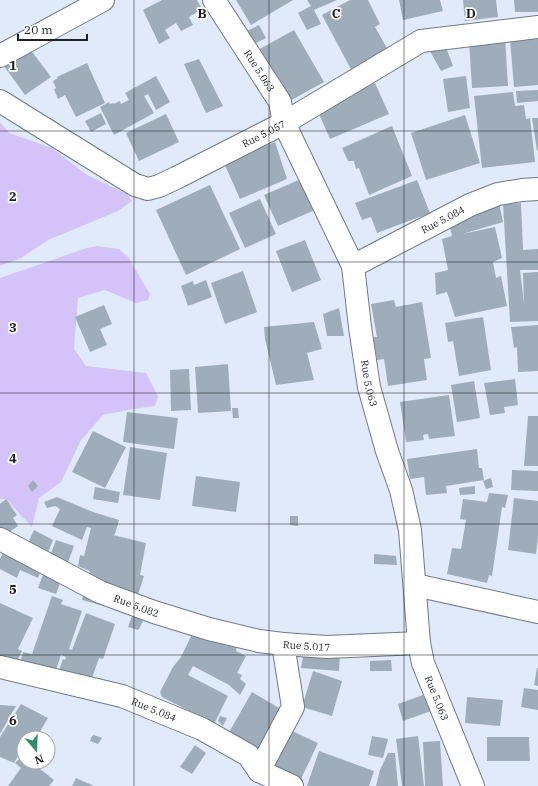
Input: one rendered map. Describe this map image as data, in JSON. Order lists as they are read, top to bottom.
{
  "streets": {
    "street": [
      "Rue 5.063",
      "Rue 5.057",
      "Rue 5.084",
      "Rue 5.082",
      "Rue 5.017"
    ]
  },
  "crossings": [
    ["Rue 5.063", "Rue 5.057"],
    ["Rue 5.063", "Rue 5.084"],
    ["Rue 5.063", "Rue 5.017"],
    ["Rue 5.084", "Rue 5.017"],
    ["Rue 5.082", "Rue 5.017"]
  ],
  "scale_bar": "20 m",
  "north": "bottom",
  "grid": {
    "columns": ["B", "C", "D"],
    "rows": [
      "1",
      "2",
      "3",
      "4",
      "5",
      "6"
    ]
  }
}
